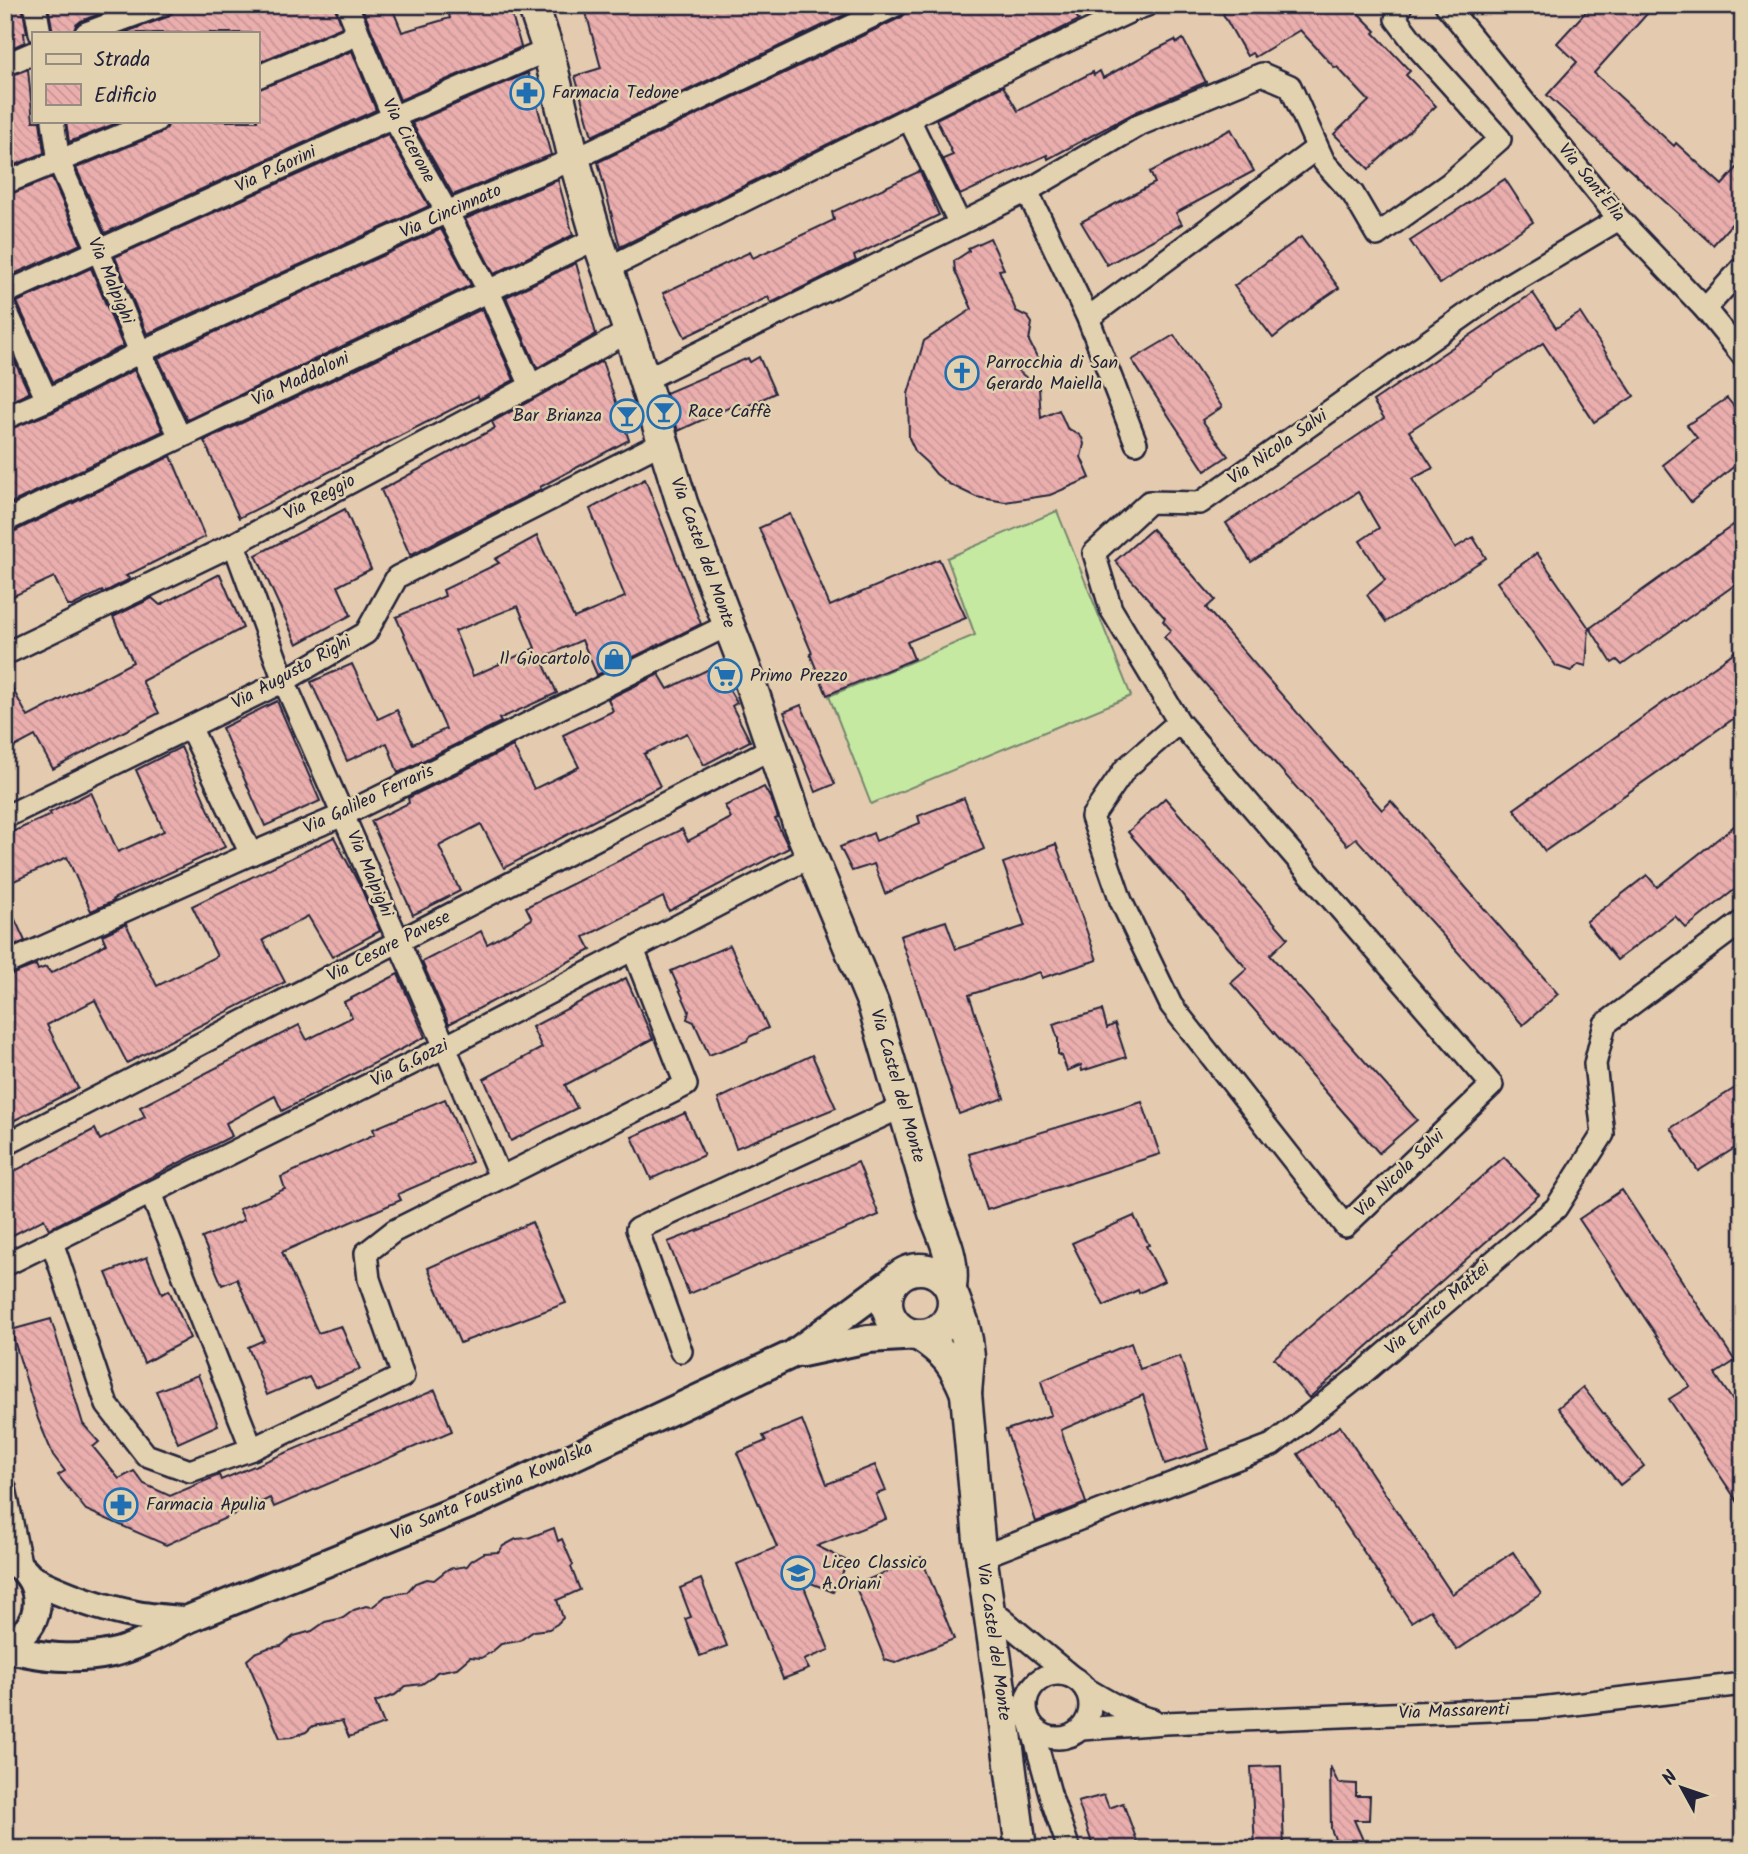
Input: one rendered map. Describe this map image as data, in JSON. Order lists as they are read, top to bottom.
{
  "streets": {
    "main road": ["Via Castel del Monte"],
    "street": [
      "Via Cicerone",
      "Via P.Gorini",
      "Via Sant'Elia",
      "Via Cincinnato",
      "Via Malpighi",
      "Via Maddaloni",
      "Via Nicola Salvi",
      "Via Reggio",
      "Via Augusto Righi",
      "Via Galileo Ferraris",
      "Via Cesare Pavese",
      "Via G.Gozzi",
      "Via Enrico Mattei",
      "Via Santa Faustina Kowalska",
      "Via Massarenti"
    ]
  },
  "crossings": [
    ["Via Cicerone", "Via P.Gorini"],
    ["Via Cicerone", "Via Cincinnato"],
    ["Via Cicerone", "Via Maddaloni"],
    ["Via Cicerone", "Via Reggio"],
    ["Via P.Gorini", "Via Malpighi"],
    ["Via P.Gorini", "Via Castel del Monte"],
    ["Via Sant'Elia", "Via Nicola Salvi"],
    ["Via Cincinnato", "Via Malpighi"],
    ["Via Cincinnato", "Via Castel del Monte"],
    ["Via Malpighi", "Via Maddaloni"],
    ["Via Malpighi", "Via Reggio"],
    ["Via Malpighi", "Via Augusto Righi"],
    ["Via Malpighi", "Via Galileo Ferraris"],
    ["Via Malpighi", "Via Cesare Pavese"],
    ["Via Malpighi", "Via G.Gozzi"],
    ["Via Maddaloni", "Via Castel del Monte"],
    ["Via Reggio", "Via Castel del Monte"],
    ["Via Castel del Monte", "Via Augusto Righi"],
    ["Via Castel del Monte", "Via Galileo Ferraris"],
    ["Via Castel del Monte", "Via Cesare Pavese"],
    ["Via Castel del Monte", "Via G.Gozzi"],
    ["Via Castel del Monte", "Via Enrico Mattei"]
  ],
  "places": {
    "pharmacy": ["Farmacia Tedone", "Farmacia Apulia"],
    "church": ["Parrocchia di San Gerardo Maiella"],
    "bar": ["Race Caffè", "Bar Brianza"],
    "shop": ["Il Giocartolo"],
    "supermarket": ["Primo Prezzo"],
    "school or university": ["Liceo Classico A.Oriani"]
  },
  "legend": ["Strada", "Edificio"],
  "north": "top left"
}
